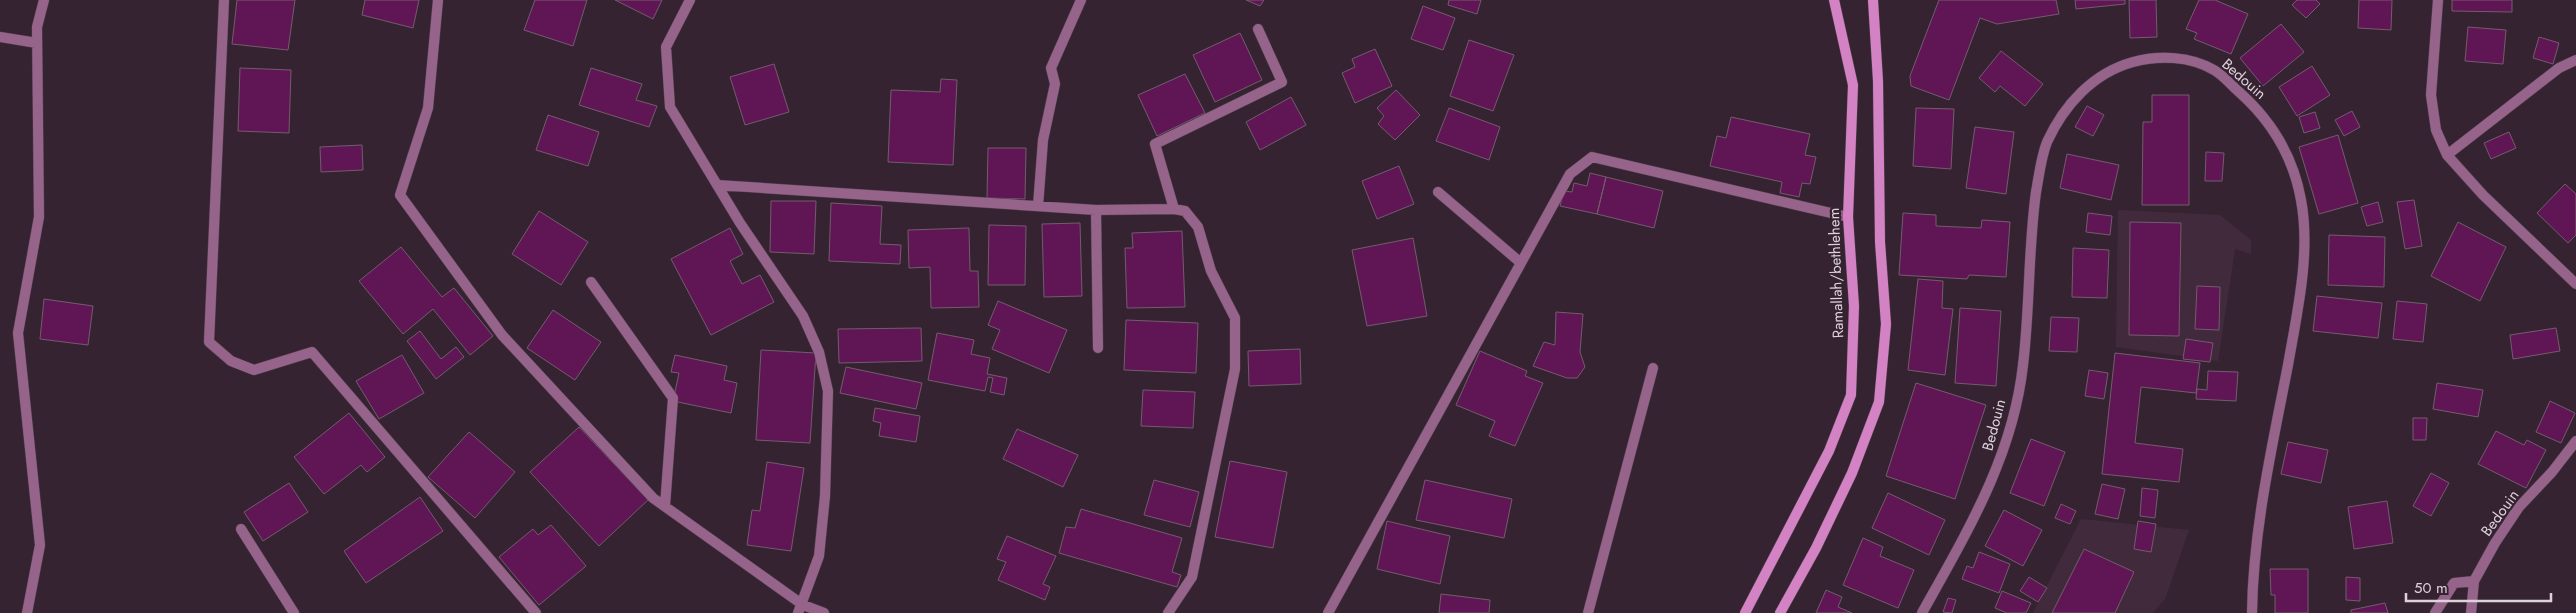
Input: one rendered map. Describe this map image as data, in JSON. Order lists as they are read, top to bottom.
{
  "streets": {
    "main road": ["Ramallah/bethlehem"],
    "street": ["Bedouin"]
  },
  "scale_bar": "50 m"
}
